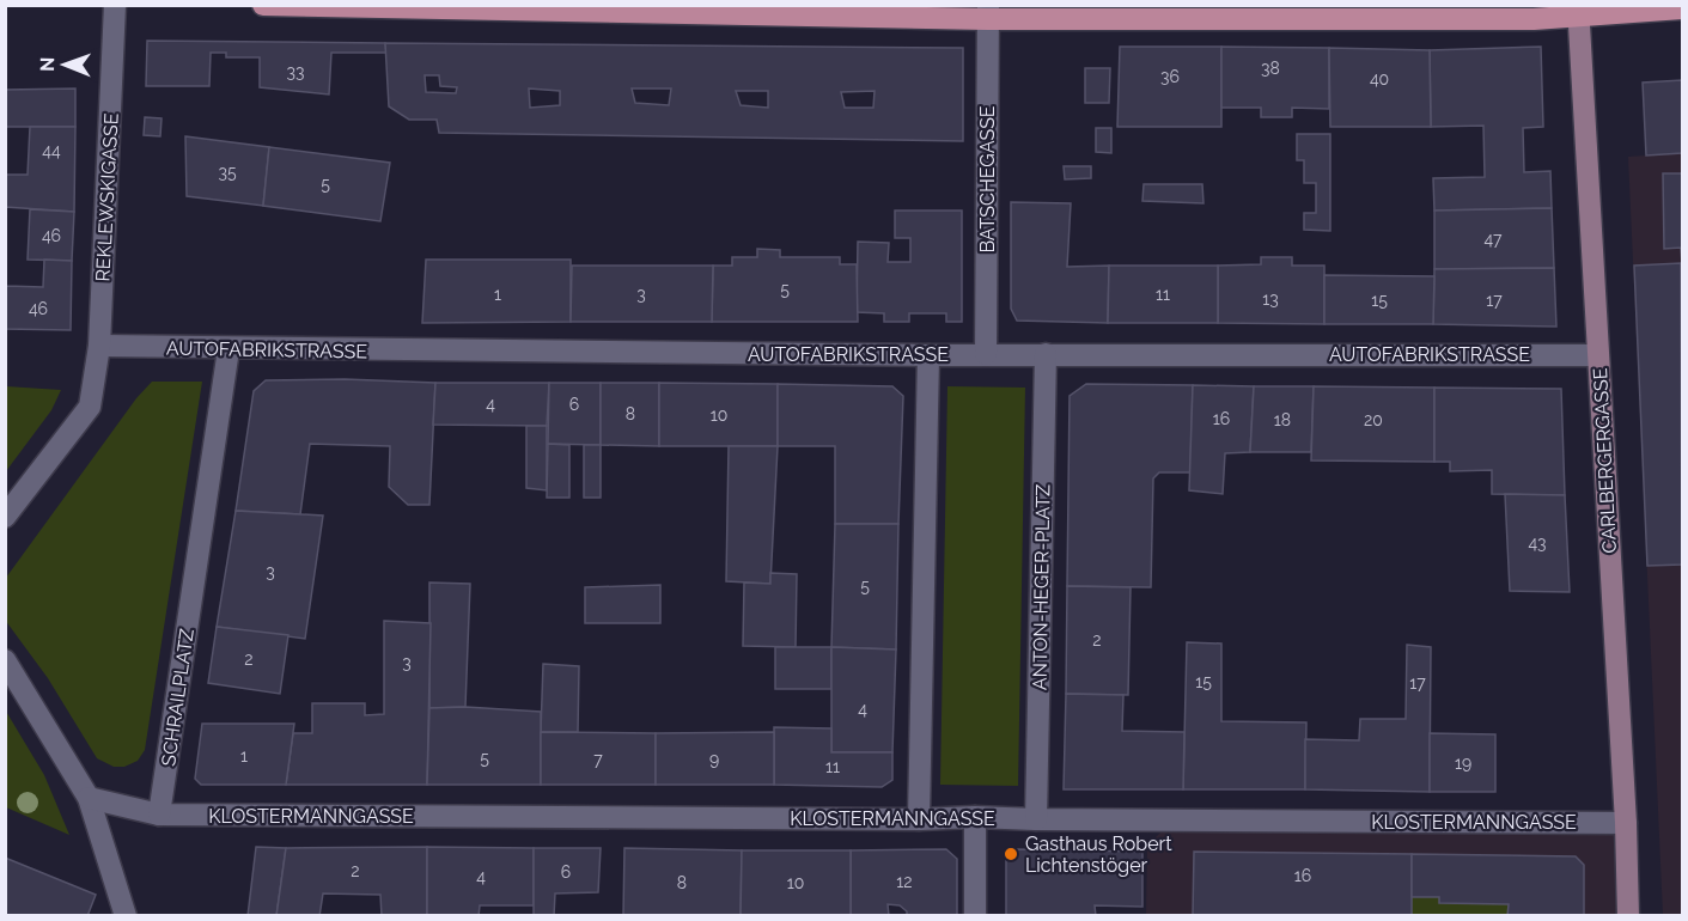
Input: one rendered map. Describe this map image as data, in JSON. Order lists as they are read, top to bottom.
{
  "streets": {
    "main road": ["CARLBERGERGASSE"],
    "street": [
      "BATSCHEGASSE",
      "REKLEWSKIGASSE",
      "AUTOFABRIKSTRASSE",
      "ANTON-HEGER-PLATZ",
      "SCHRAILPLATZ",
      "KLOSTERMANNGASSE"
    ]
  },
  "crossings": [
    ["BATSCHEGASSE", "AUTOFABRIKSTRASSE"],
    ["REKLEWSKIGASSE", "AUTOFABRIKSTRASSE"],
    ["AUTOFABRIKSTRASSE", "CARLBERGERGASSE"],
    ["AUTOFABRIKSTRASSE", "ANTON-HEGER-PLATZ"],
    ["AUTOFABRIKSTRASSE", "SCHRAILPLATZ"],
    ["CARLBERGERGASSE", "KLOSTERMANNGASSE"],
    ["ANTON-HEGER-PLATZ", "KLOSTERMANNGASSE"],
    ["SCHRAILPLATZ", "KLOSTERMANNGASSE"]
  ],
  "places": ["Gasthaus Robert Lichtenstöger"],
  "house_numbers": [
    "38",
    "33",
    "36",
    "40",
    "44",
    "35",
    "5",
    "46",
    "47",
    "5",
    "1",
    "3",
    "11",
    "13",
    "15",
    "17",
    "46",
    "4",
    "6",
    "8",
    "10",
    "16",
    "18",
    "20",
    "43",
    "3",
    "5",
    "2",
    "2",
    "3",
    "15",
    "17",
    "4",
    "1",
    "5",
    "7",
    "9",
    "19",
    "11",
    "2",
    "6",
    "16",
    "4",
    "12",
    "8",
    "10"
  ],
  "north": "left"
}
